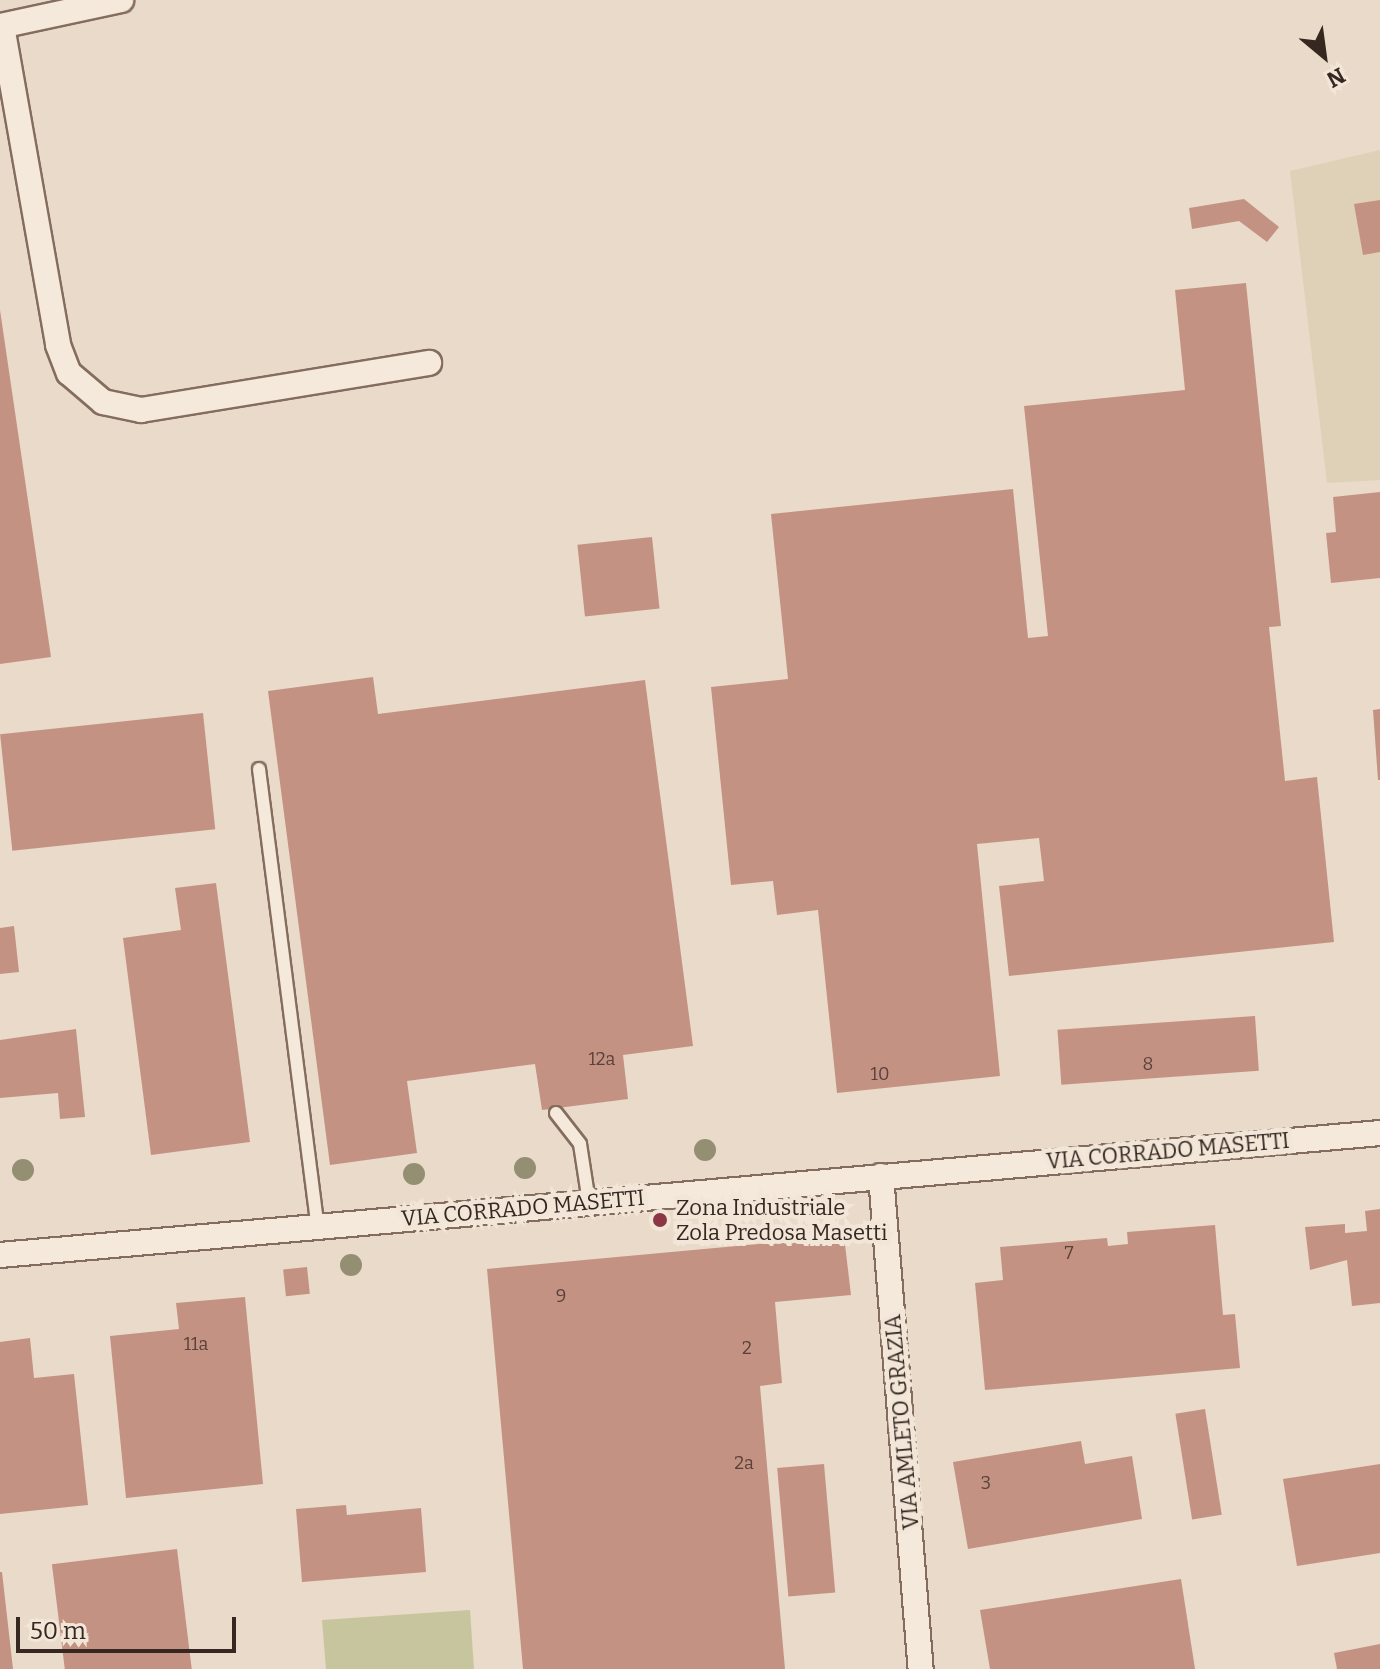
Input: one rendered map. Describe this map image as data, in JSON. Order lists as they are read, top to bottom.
{
  "streets": {
    "street": ["VIA CORRADO MASETTI", "VIA AMLETO GRAZIA"]
  },
  "crossings": [
    ["VIA CORRADO MASETTI", "VIA AMLETO GRAZIA"]
  ],
  "places": ["Zona Industriale Zola Predosa Masetti"],
  "house_numbers": [
    "12a",
    "8",
    "10",
    "7",
    "9",
    "11a",
    "2",
    "2a",
    "3"
  ],
  "scale_bar": "50 m",
  "north": "bottom right"
}
